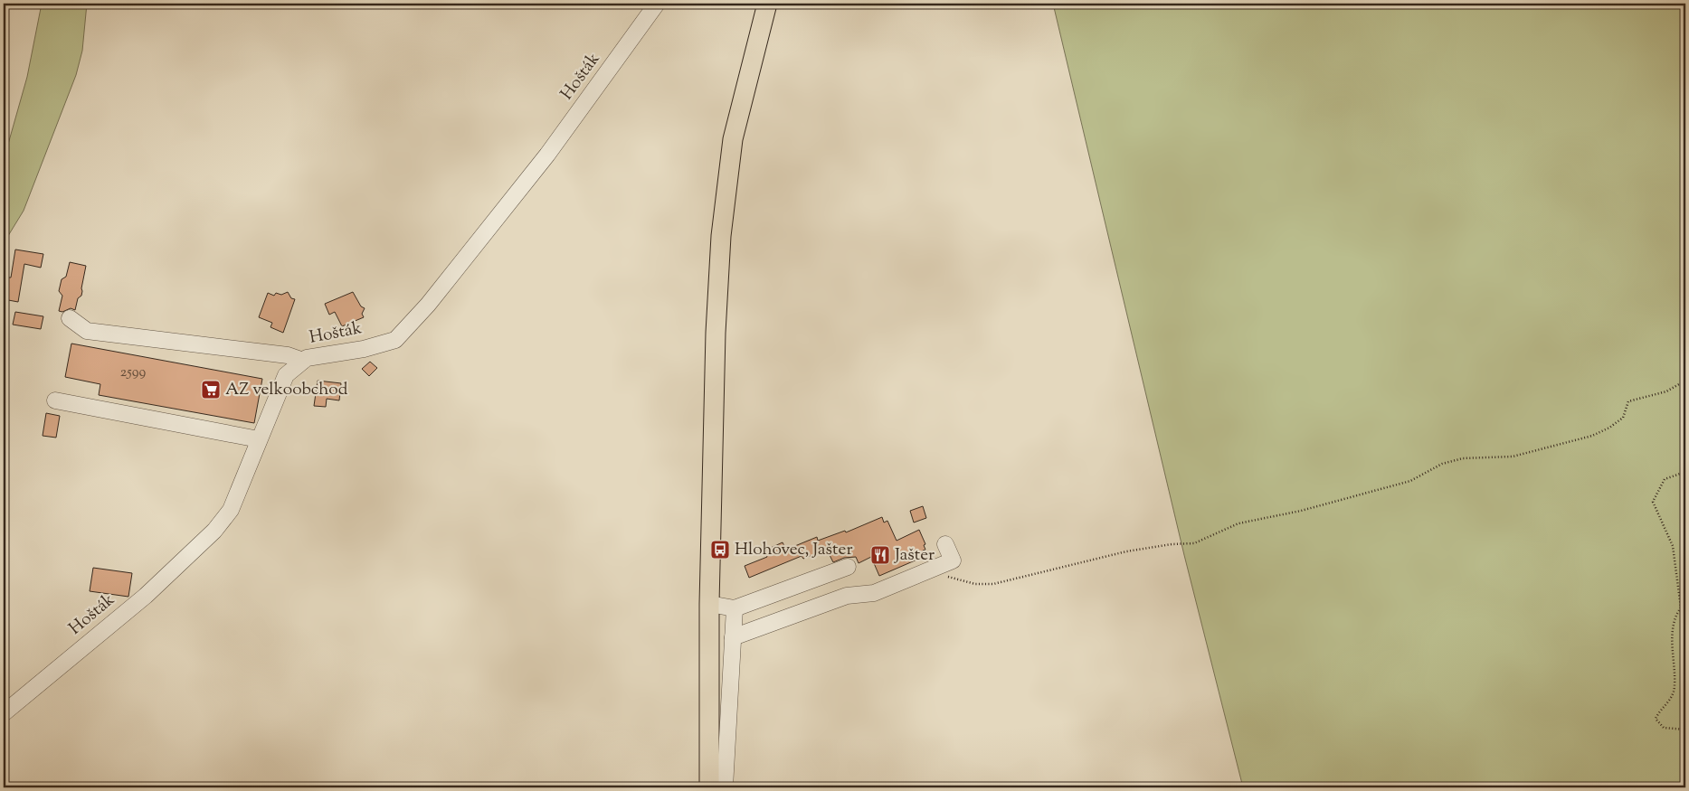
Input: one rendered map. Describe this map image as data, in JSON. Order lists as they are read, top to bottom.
{
  "streets": {
    "lane": ["Hošták"]
  },
  "places": {
    "supermarket": ["AZ velkoobchod"],
    "bus stop": ["Hlohovec, Jašter"],
    "restaurant": ["Jašter"]
  },
  "house_numbers": ["2599"]
}
